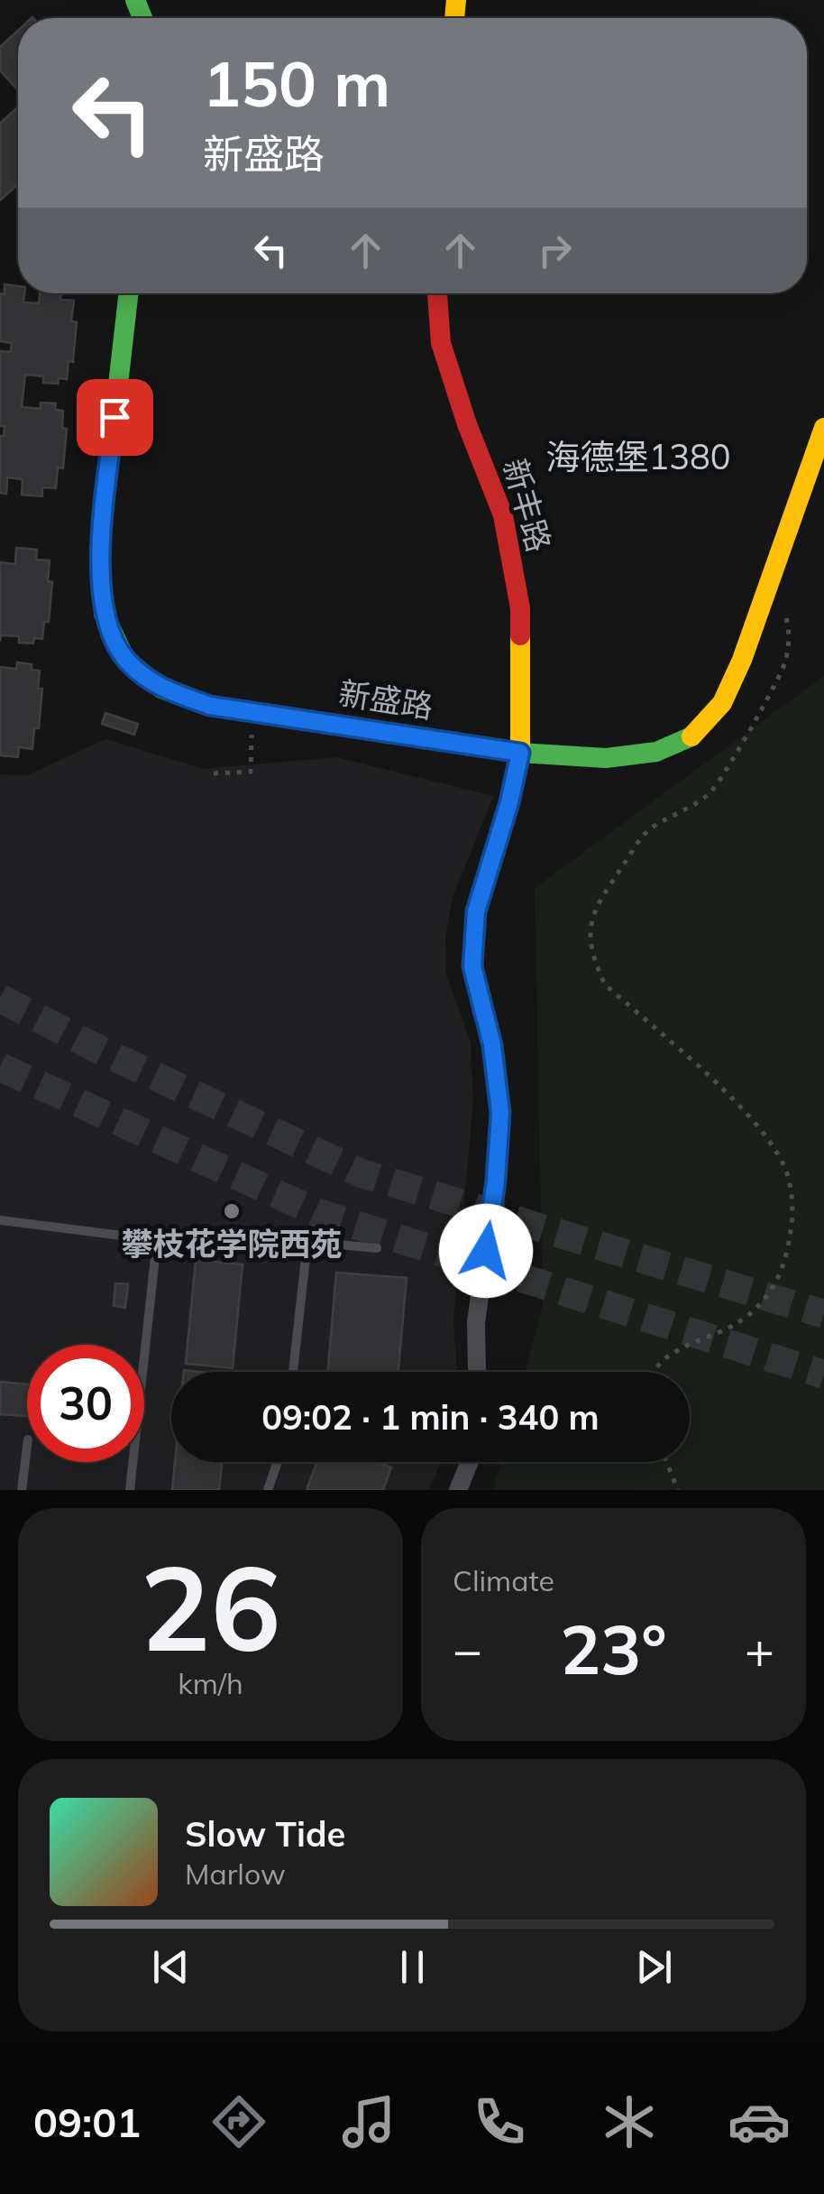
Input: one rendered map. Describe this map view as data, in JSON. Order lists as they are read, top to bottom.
{
  "streets": {
    "street": ["新丰路", "新盛路"]
  },
  "crossings": [
    ["新丰路", "新盛路"]
  ],
  "districts": ["海德堡1380"],
  "places": ["攀枝花学院西苑"],
  "page": {
    "turn": ["150 m", "新盛路"],
    "limit": "30",
    "trip": "09:02 · 1 min · 340 m",
    "tile": [
      ["26", "km/h"],
      "Climate"
    ],
    "heat": ["−", "23°", "+"],
    "song": ["Slow Tide", "Marlow"],
    "tabs": "09:01"
  }
}
